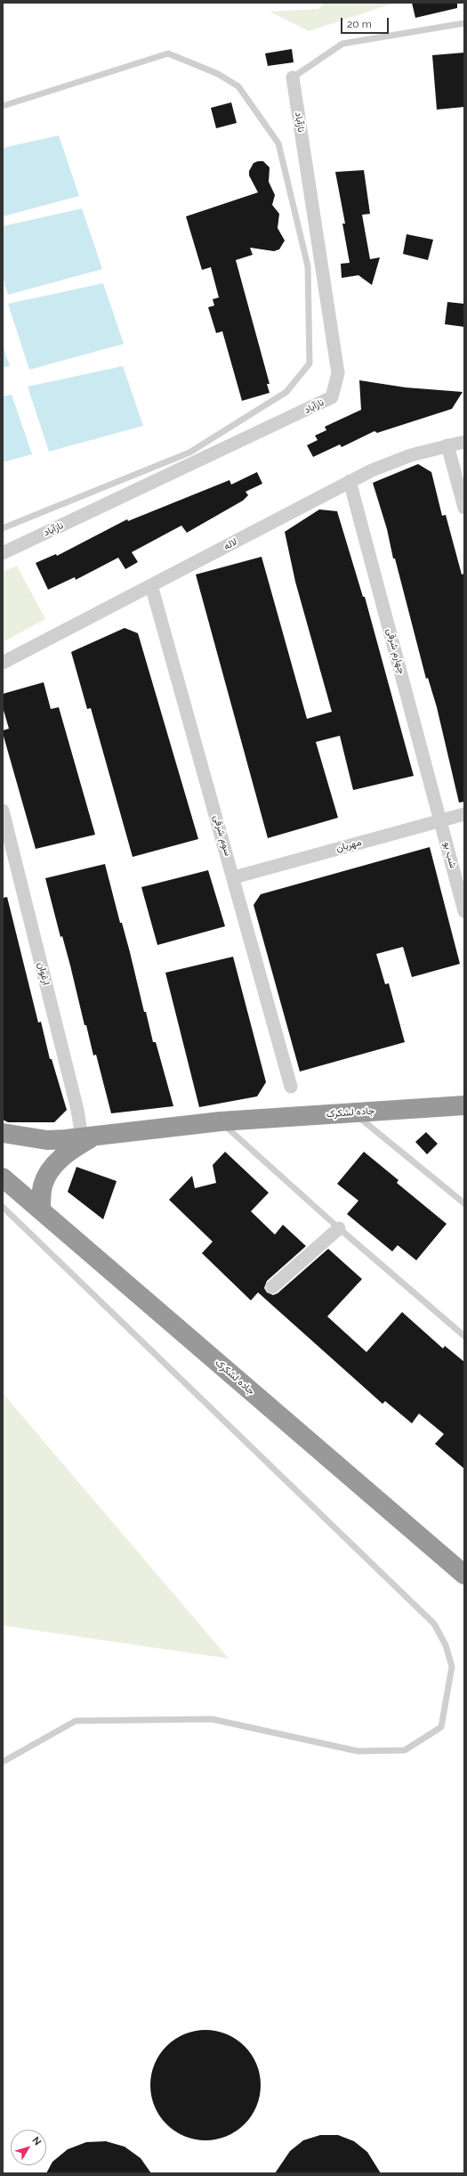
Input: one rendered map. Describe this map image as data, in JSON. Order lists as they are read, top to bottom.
{
  "streets": {
    "highway": ["جاده لشکرک"],
    "street": [
      "نازآباد",
      "لاله",
      "چهارم شرقی",
      "سوم شرقی",
      "مهربان",
      "شب بو",
      "ارغوان"
    ]
  },
  "crossings": [
    ["لاله", "چهارم شرقی"],
    ["لاله", "سوم شرقی"],
    ["چهارم شرقی", "مهربان"],
    ["چهارم شرقی", "شب بو"],
    ["سوم شرقی", "مهربان"],
    ["مهربان", "شب بو"],
    ["ارغوان", "جاده لشکرک"]
  ],
  "scale_bar": "20 m",
  "north": "top right"
}
